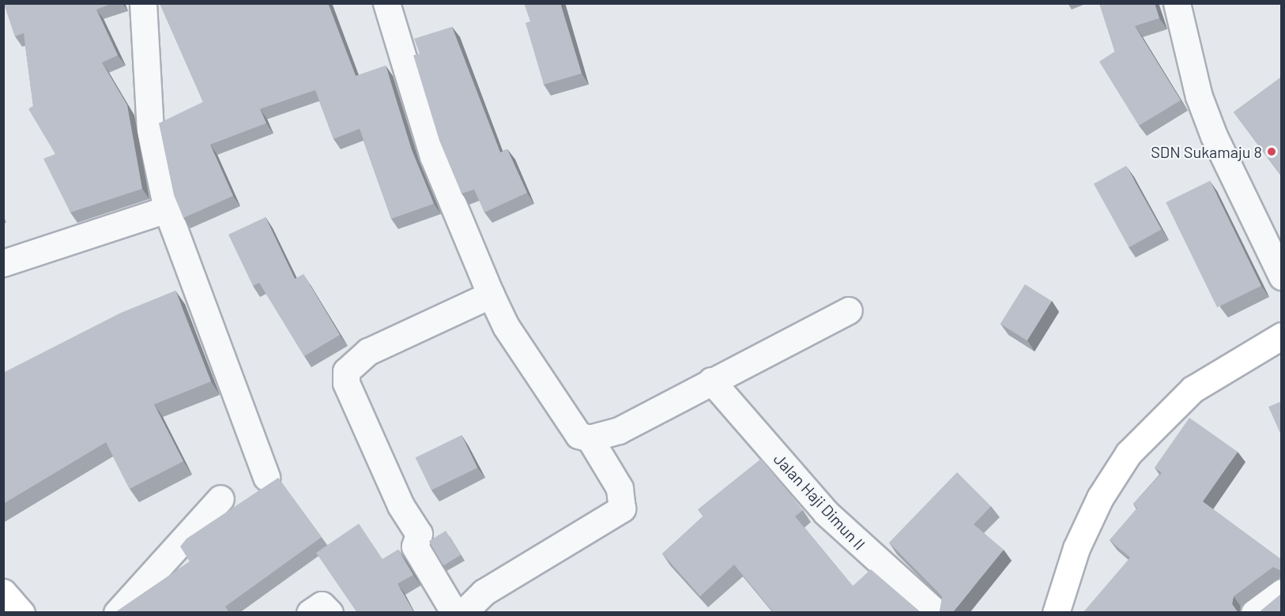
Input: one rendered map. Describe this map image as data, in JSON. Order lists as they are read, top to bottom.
{
  "streets": {
    "street": ["Jalan Haji Dimun II"]
  },
  "places": ["SDN Sukamaju 8"]
}
